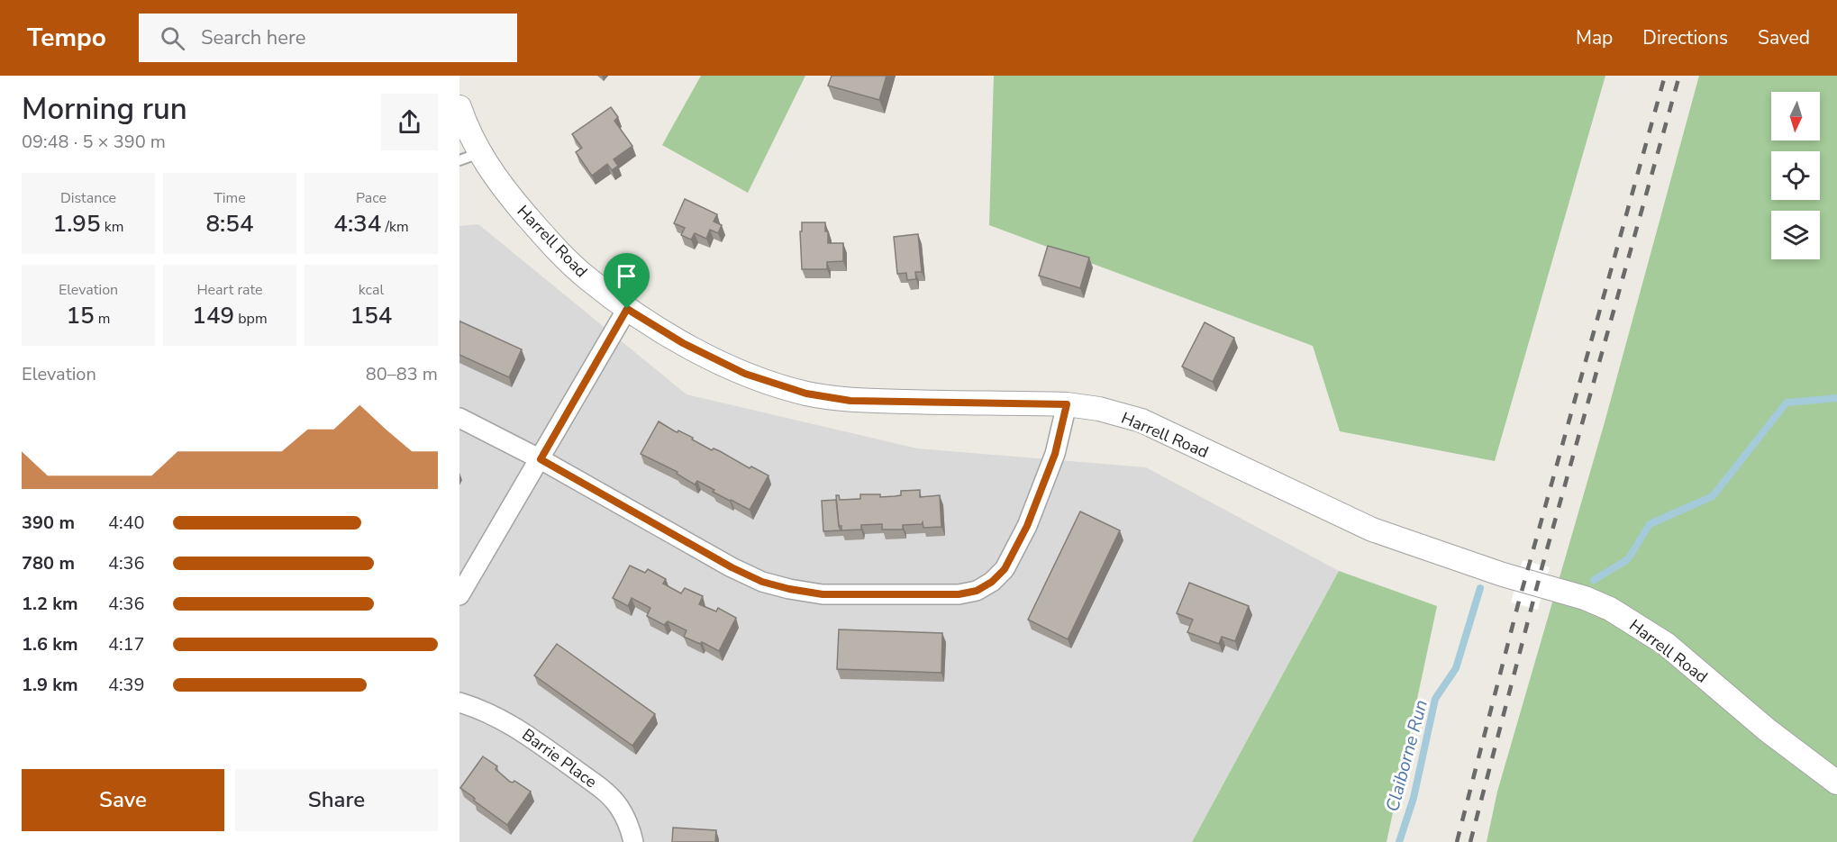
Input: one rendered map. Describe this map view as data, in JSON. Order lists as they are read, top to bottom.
{
  "streets": {
    "street": ["Harrell Road", "Barrie Place"]
  },
  "water": ["Claiborne Run"],
  "north": "bottom",
  "page": {
    "header": "Tempo",
    "search": "Search here",
    "nav": ["Map", "Directions", "Saved"],
    "heading": ["Morning run", "09:48 · 5 × 390 m"],
    "stats": [
      ["Distance", "1.95 km"],
      ["Time", "8:54"],
      ["Pace", "4:34 /km"],
      ["Elevation", "15 m"],
      ["Heart rate", "149 bpm"],
      ["kcal", "154"]
    ],
    "chart": ["Elevation", "80–83 m"],
    "list": [
      {
        "name": "390 m",
        "note": "4:40"
      },
      {
        "name": "780 m",
        "note": "4:36"
      },
      {
        "name": "1.2 km",
        "note": "4:36"
      },
      {
        "name": "1.6 km",
        "note": "4:17"
      },
      {
        "name": "1.9 km",
        "note": "4:39"
      }
    ],
    "buttons": ["Save", "Share"]
  }
}
